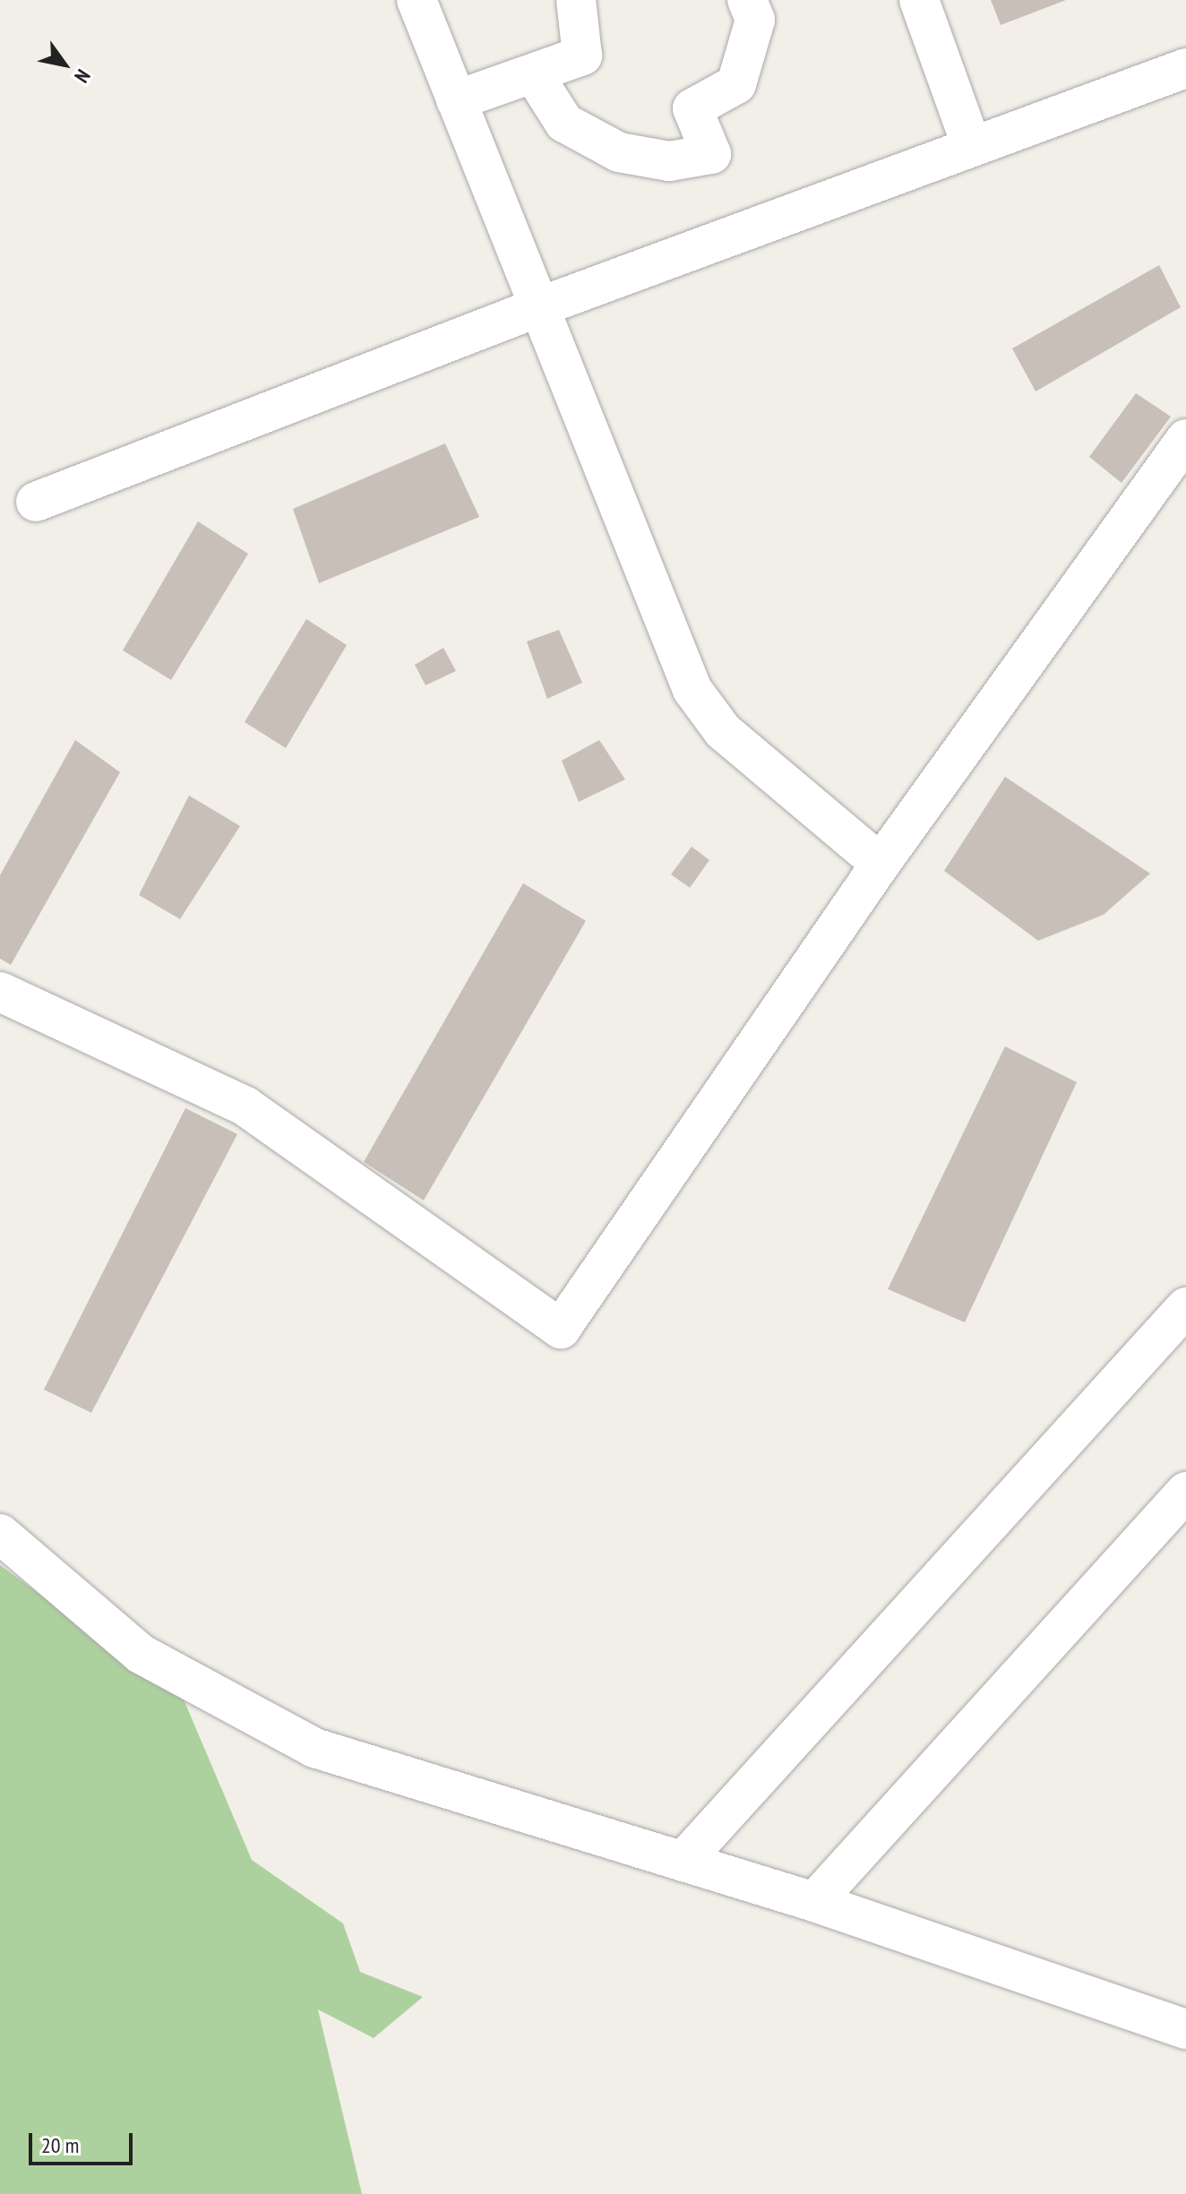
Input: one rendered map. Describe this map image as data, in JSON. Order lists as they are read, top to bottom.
{
  "scale_bar": "20 m",
  "north": "bottom right"
}
